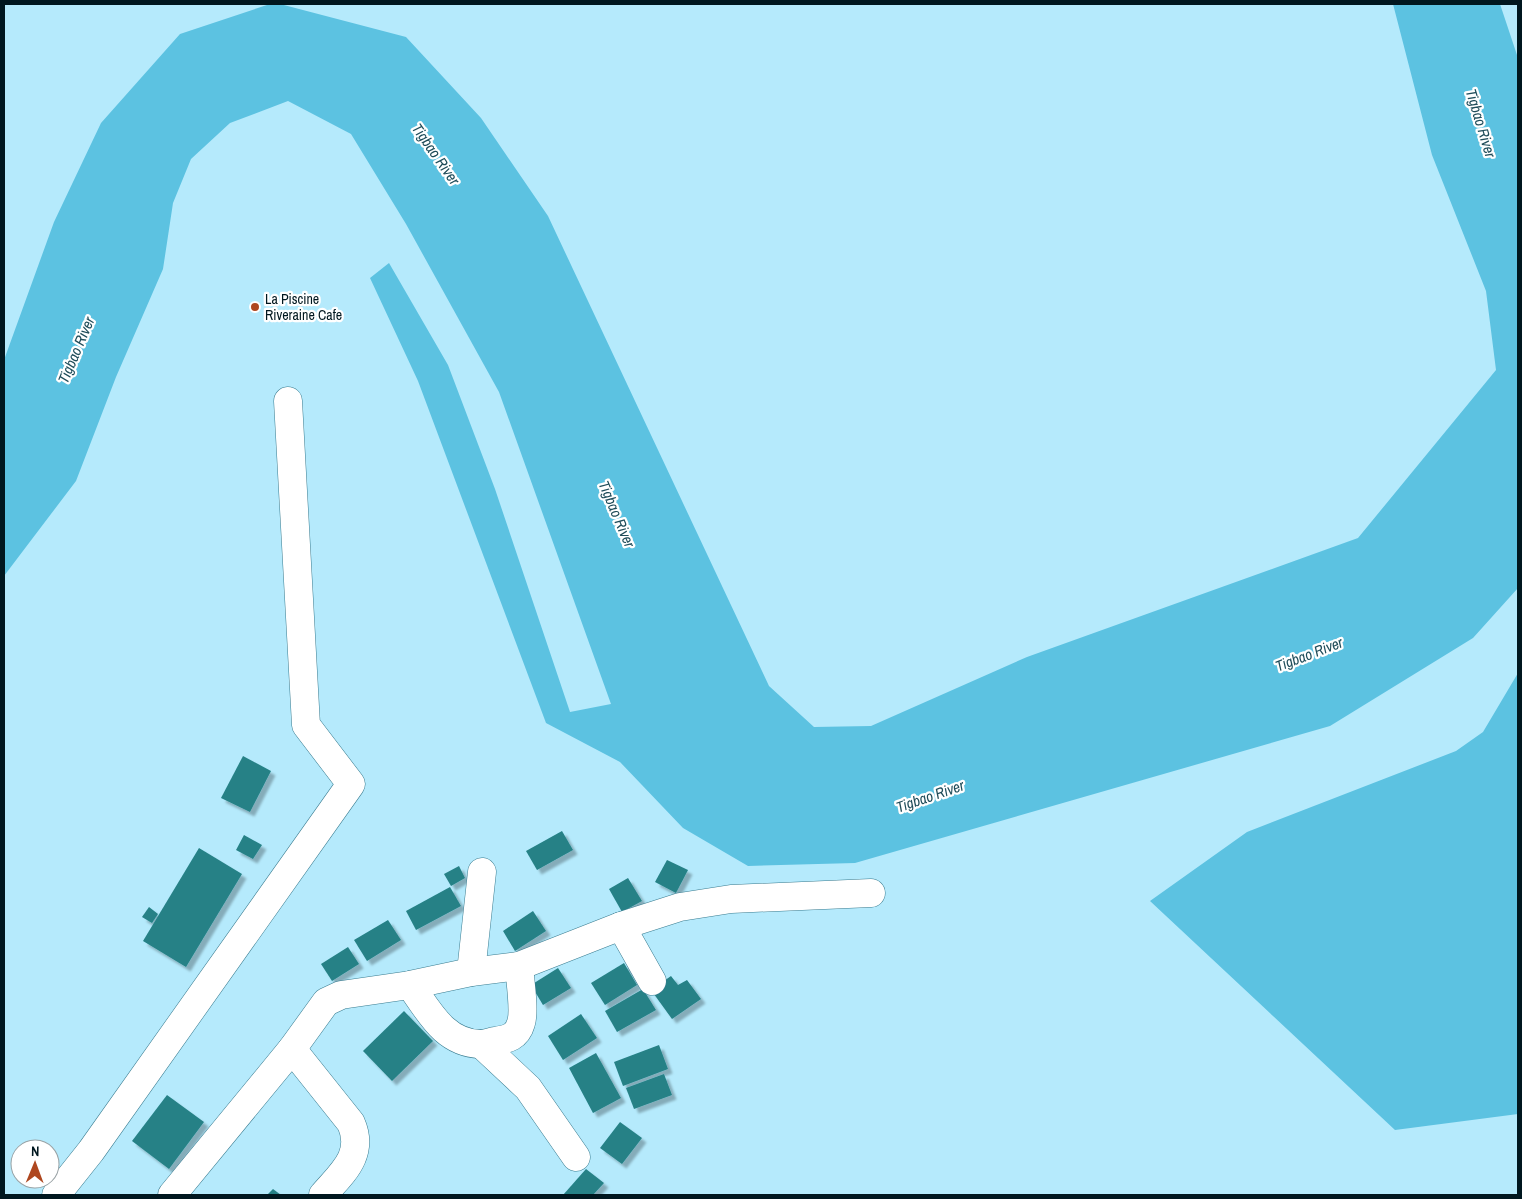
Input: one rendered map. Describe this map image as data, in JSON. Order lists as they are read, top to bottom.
{
  "water": ["Tigbao River"],
  "places": ["La Piscine Riveraine Cafe"],
  "north": "top"
}
